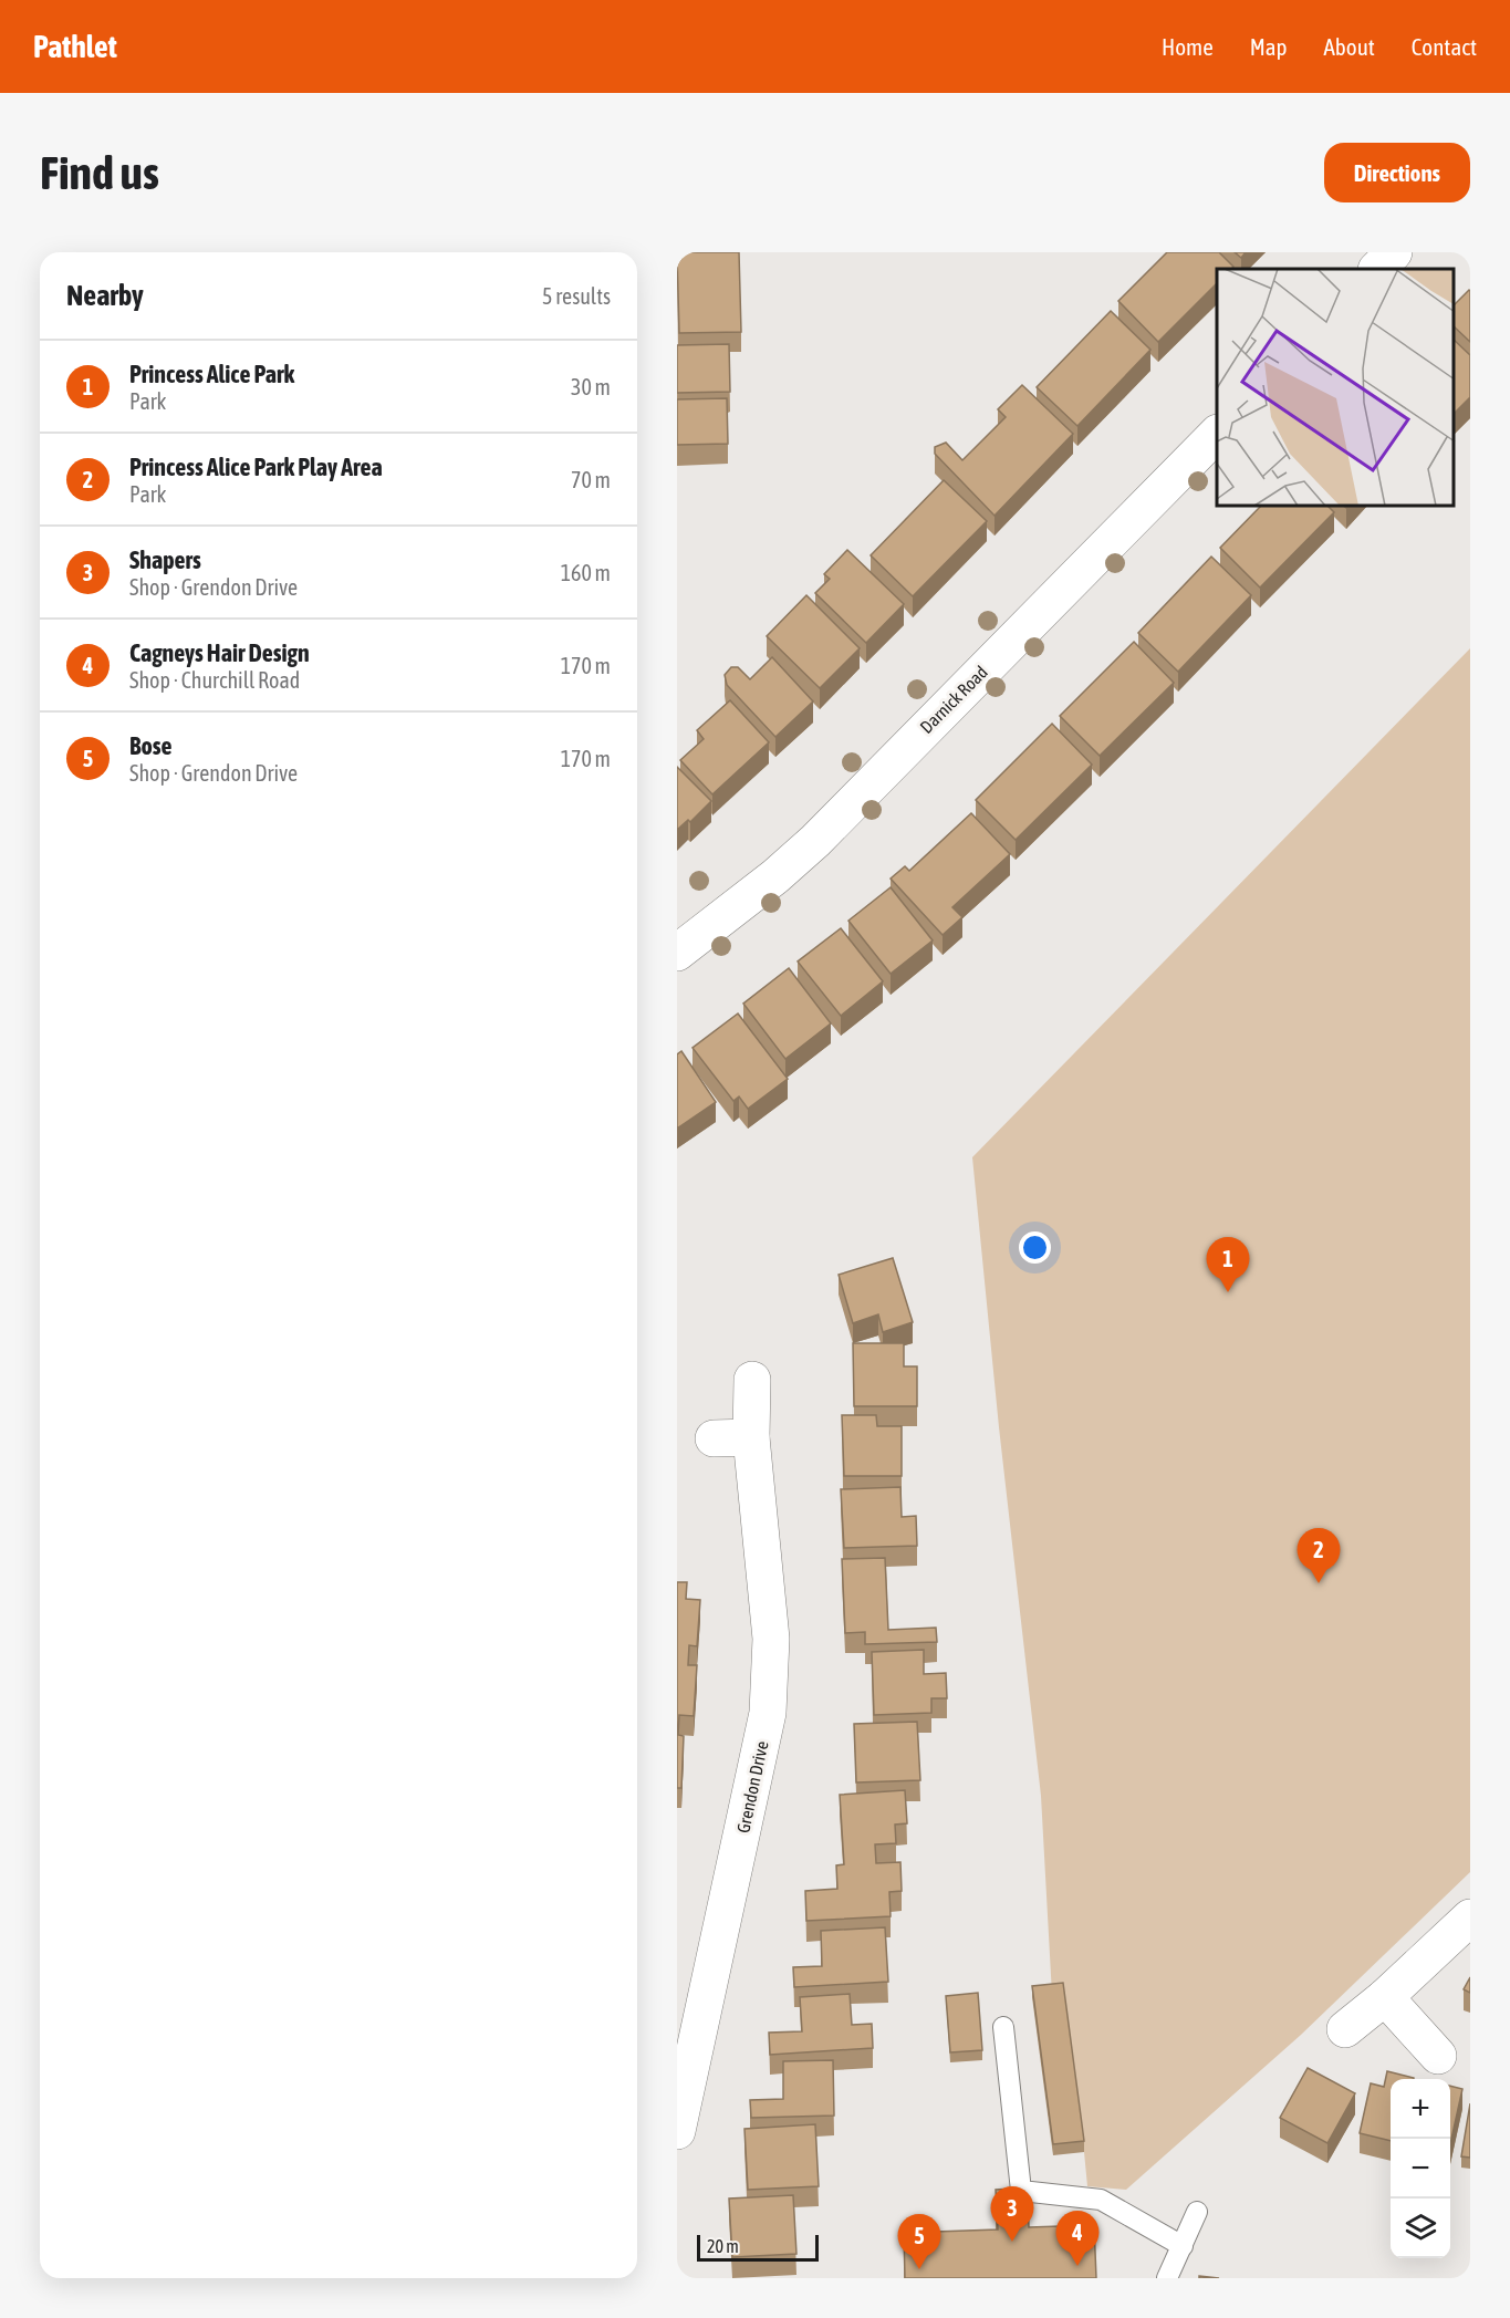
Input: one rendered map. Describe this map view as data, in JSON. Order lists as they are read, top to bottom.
{
  "streets": {
    "street": ["Darnick Road", "Grendon Drive"]
  },
  "scale_bar": "20 m",
  "page": {
    "header": "Pathlet",
    "nav": [
      "Home",
      "Map",
      "About",
      "Contact"
    ],
    "buttons": "Directions",
    "title": "Find us",
    "heading": ["Nearby", "5 results"],
    "list": [
      {
        "mark": "1",
        "name": "Princess Alice Park",
        "note": "Park",
        "value": "30 m"
      },
      {
        "mark": "2",
        "name": "Princess Alice Park Play Area",
        "note": "Park",
        "value": "70 m"
      },
      {
        "mark": "3",
        "name": "Shapers",
        "note": "Shop · Grendon Drive",
        "value": "160 m"
      },
      {
        "mark": "4",
        "name": "Cagneys Hair Design",
        "note": "Shop · Churchill Road",
        "value": "170 m"
      },
      {
        "mark": "5",
        "name": "Bose",
        "note": "Shop · Grendon Drive",
        "value": "170 m"
      }
    ],
    "pins": [
      "1",
      "2",
      "3",
      "4",
      "5"
    ],
    "map_buttons": ["+", "−"],
    "scale": "20 m"
  }
}
